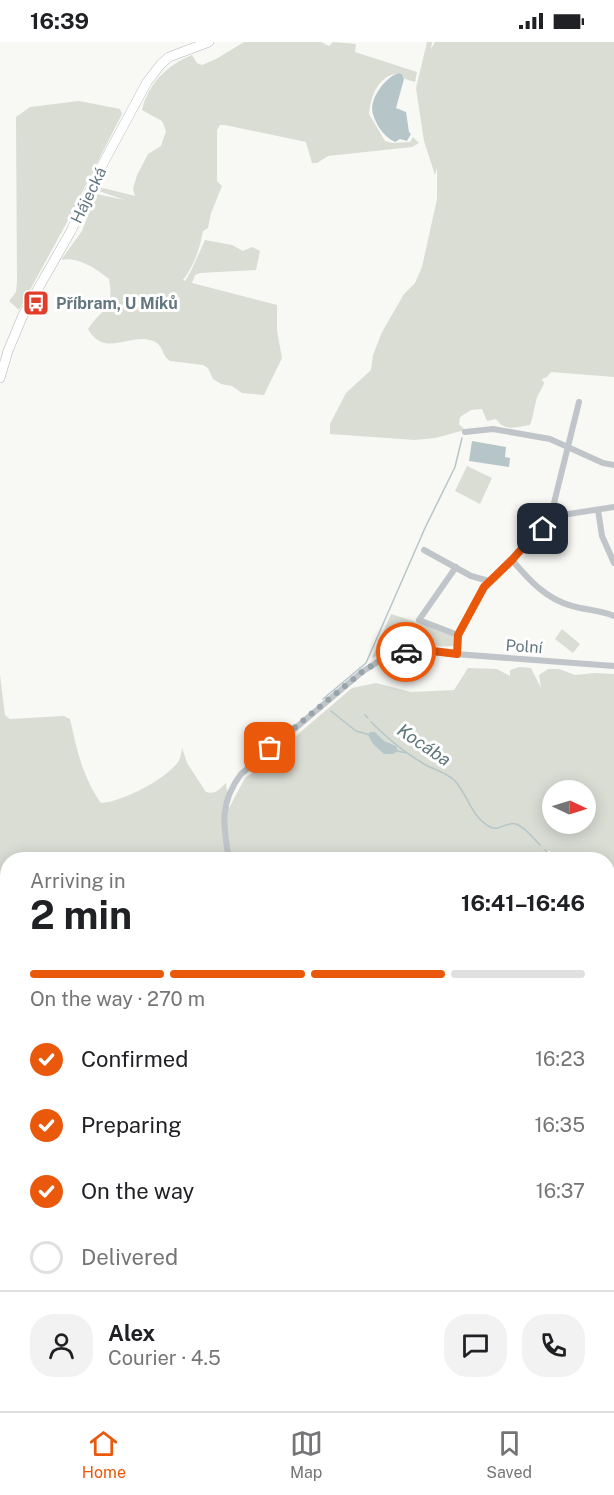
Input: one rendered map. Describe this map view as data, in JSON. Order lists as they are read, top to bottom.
{
  "streets": {
    "main road": ["Hájecká"],
    "street": ["Polní"]
  },
  "water": ["Kocába"],
  "places": {
    "bus stop": ["Příbram, U Míků"]
  },
  "north": "right",
  "page": {
    "status": "16:39",
    "heading": ["2 min", "Arriving in", "16:41–16:46"],
    "panel": ["Alex", "Courier · 4.5"],
    "bar": "On the way · 270 m",
    "list": [
      ["Confirmed", "16:23"],
      ["Preparing", "16:35"],
      ["On the way", "16:37"],
      "Delivered"
    ],
    "tabs": ["Home", "Map", "Saved"]
  }
}
